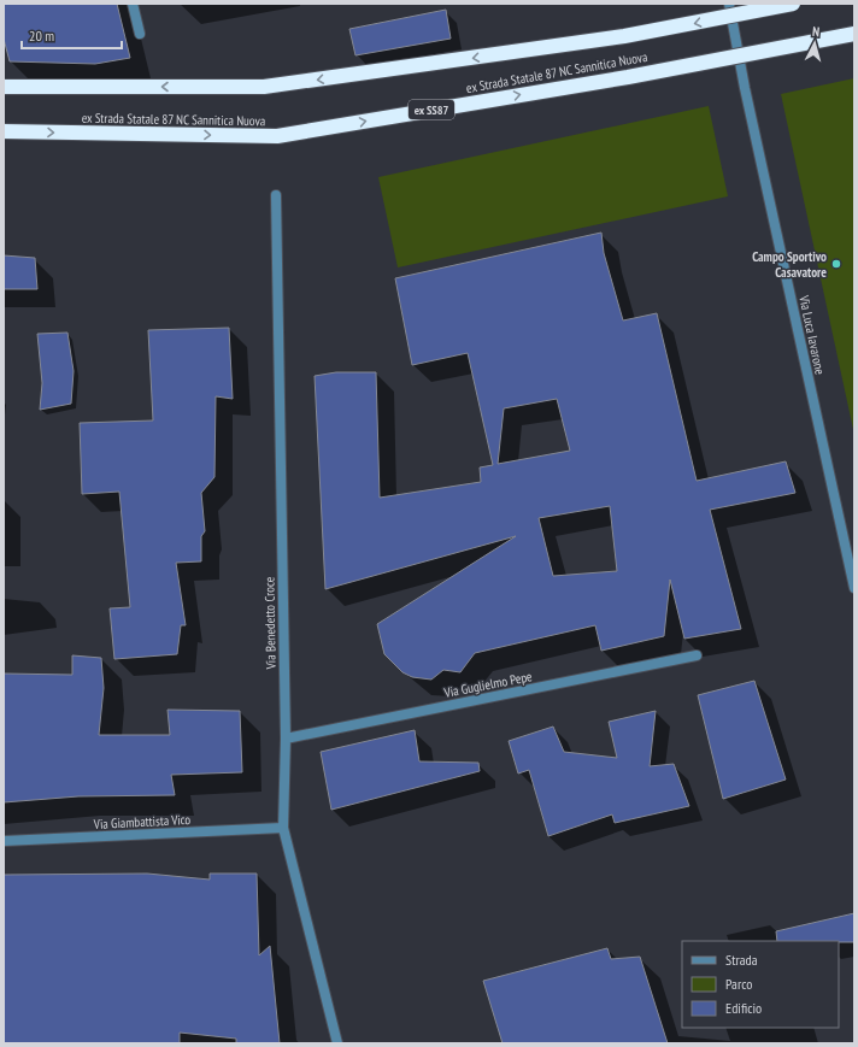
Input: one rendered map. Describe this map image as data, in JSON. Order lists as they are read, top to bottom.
{
  "streets": {
    "highway": ["ex Strada Statale 87 NC Sannitica Nuova", "ex SS87"],
    "street": [
      "Via Luca Iavarone",
      "Via Benedetto Croce",
      "Via Guglielmo Pepe",
      "Via Giambattista Vico"
    ]
  },
  "crossings": [
    ["Via Benedetto Croce", "Via Guglielmo Pepe"],
    ["Via Benedetto Croce", "Via Giambattista Vico"]
  ],
  "places": ["Campo Sportivo Casavatore"],
  "legend": ["Strada", "Parco", "Edificio"],
  "scale_bar": "20 m",
  "north": "top"
}
